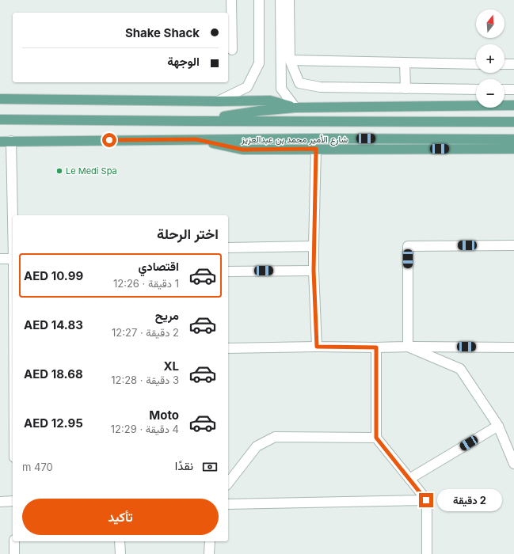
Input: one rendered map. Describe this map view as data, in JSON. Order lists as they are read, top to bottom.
{
  "streets": {
    "main road": ["شارع الأمير محمد بن عبدالعزيز"]
  },
  "places": ["Le Medi Spa"],
  "north": "top",
  "page": {
    "map_buttons": ["+", "−"],
    "banner": ["Shake Shack", "الوجهة"],
    "heading": "اختر الرحلة",
    "list": [
      {
        "name": "اقتصادي",
        "note": "1 دقيقة · 12:26",
        "value": "AED 10.99"
      },
      {
        "name": "مريح",
        "note": "2 دقيقة · 12:27",
        "value": "AED 14.83"
      },
      {
        "name": "XL",
        "note": "3 دقيقة · 12:28",
        "value": "AED 18.68"
      },
      {
        "name": "Moto",
        "note": "4 دقيقة · 12:29",
        "value": "AED 12.95"
      }
    ],
    "pay": ["نقدًا", "470 m"],
    "bubble": "2 دقيقة",
    "buttons": "تأكيد"
  }
}
